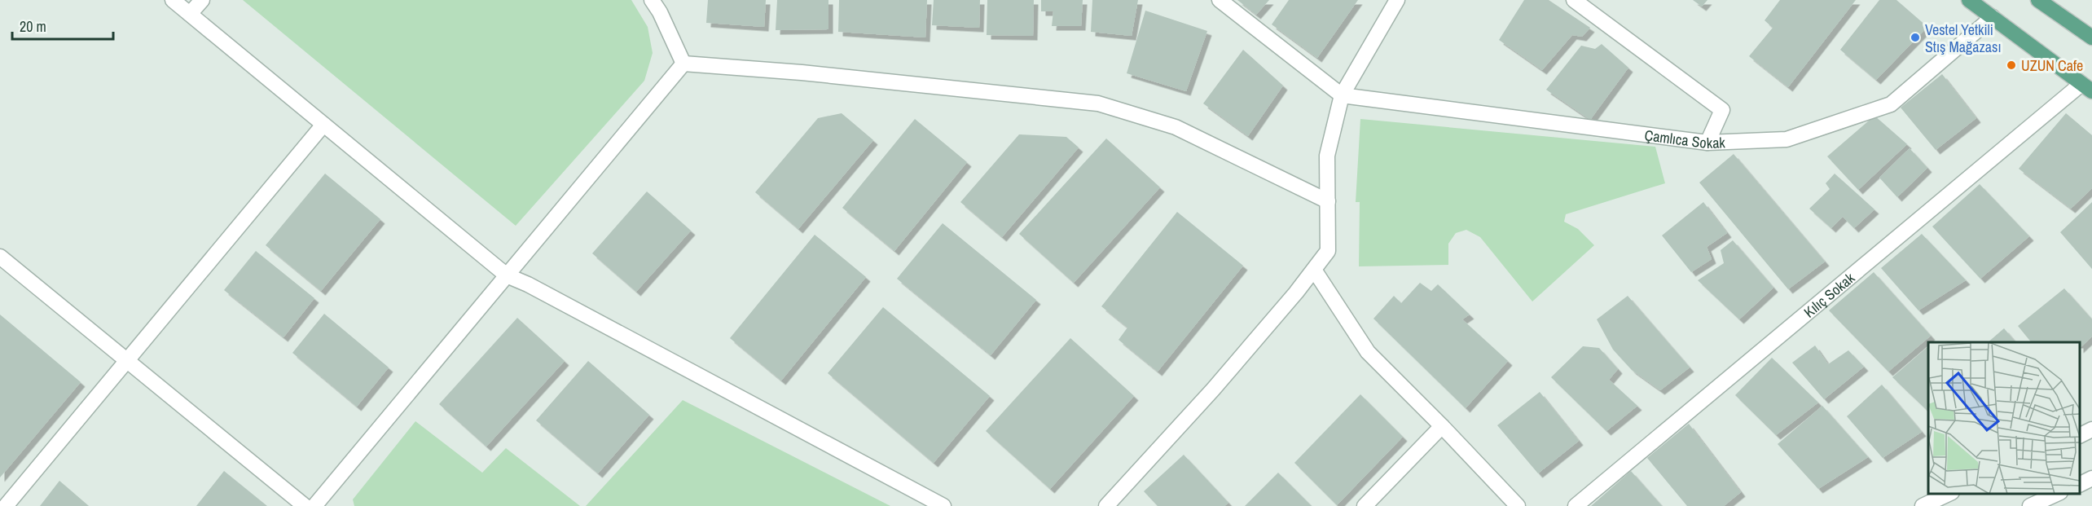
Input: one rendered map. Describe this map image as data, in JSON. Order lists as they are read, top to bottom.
{
  "streets": {
    "street": ["Çamlıca Sokak", "Kılıç Sokak"]
  },
  "places": ["Vestel Yetkili Stış Mağazası", "UZUN Cafe"],
  "scale_bar": "20 m"
}
